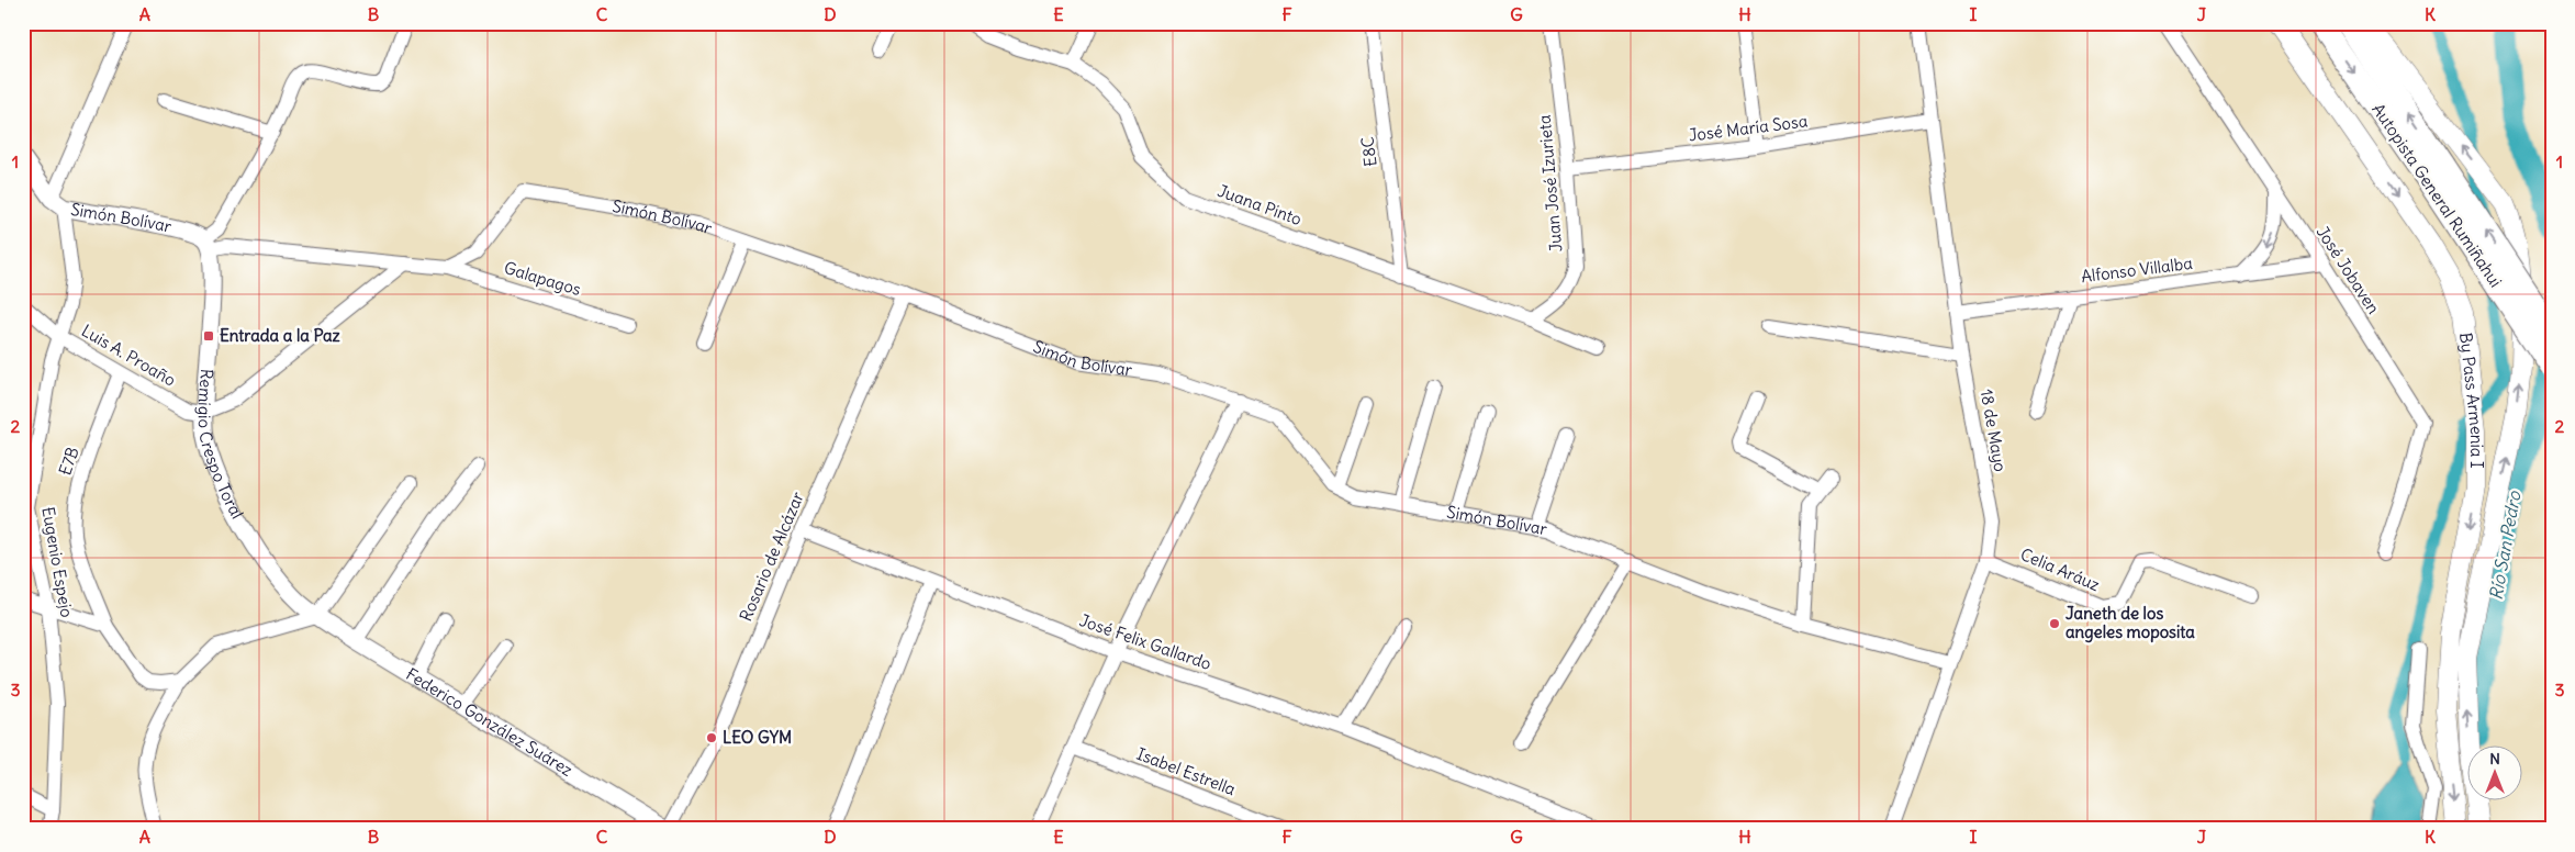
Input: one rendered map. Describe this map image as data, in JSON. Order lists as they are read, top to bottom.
{
  "streets": {
    "highway": ["Autopista General Rumiñahui"],
    "main road": ["By Pass Armenia I"],
    "street": [
      "José María Sosa",
      "E8C",
      "Juan José Izurieta",
      "Juana Pinto",
      "Simón Bolívar",
      "Alfonso Villalba",
      "José Jobaven",
      "Galapagos",
      "Luis A. Proaño",
      "18 de Mayo",
      "Remigio Crespo Toral",
      "E7B",
      "Rosario de Alcázar",
      "Eugenio Espejo",
      "Celia Aráuz",
      "José Felix Gallardo",
      "Federico González Suárez",
      "Isabel Estrella"
    ]
  },
  "crossings": [
    ["José María Sosa", "Juan José Izurieta"],
    ["José María Sosa", "18 de Mayo"],
    ["E8C", "Juana Pinto"],
    ["Juan José Izurieta", "Juana Pinto"],
    ["Simón Bolívar", "Galapagos"],
    ["Simón Bolívar", "18 de Mayo"],
    ["Simón Bolívar", "Remigio Crespo Toral"],
    ["Simón Bolívar", "Rosario de Alcázar"],
    ["Simón Bolívar", "Eugenio Espejo"],
    ["Alfonso Villalba", "José Jobaven"],
    ["Alfonso Villalba", "18 de Mayo"],
    ["Luis A. Proaño", "Remigio Crespo Toral"],
    ["Luis A. Proaño", "E7B"],
    ["Luis A. Proaño", "Eugenio Espejo"],
    ["18 de Mayo", "Celia Aráuz"],
    ["Remigio Crespo Toral", "Federico González Suárez"],
    ["Rosario de Alcázar", "José Felix Gallardo"]
  ],
  "water": ["Río San Pedro"],
  "places": {
    "transit": ["Entrada a la Paz"],
    "other": ["Janeth de los angeles moposita", "LEO GYM"]
  },
  "north": "top",
  "grid": {
    "columns": [
      "A",
      "B",
      "C",
      "D",
      "E",
      "F",
      "G",
      "H",
      "I",
      "J",
      "K"
    ],
    "rows": ["1", "2", "3"]
  }
}
